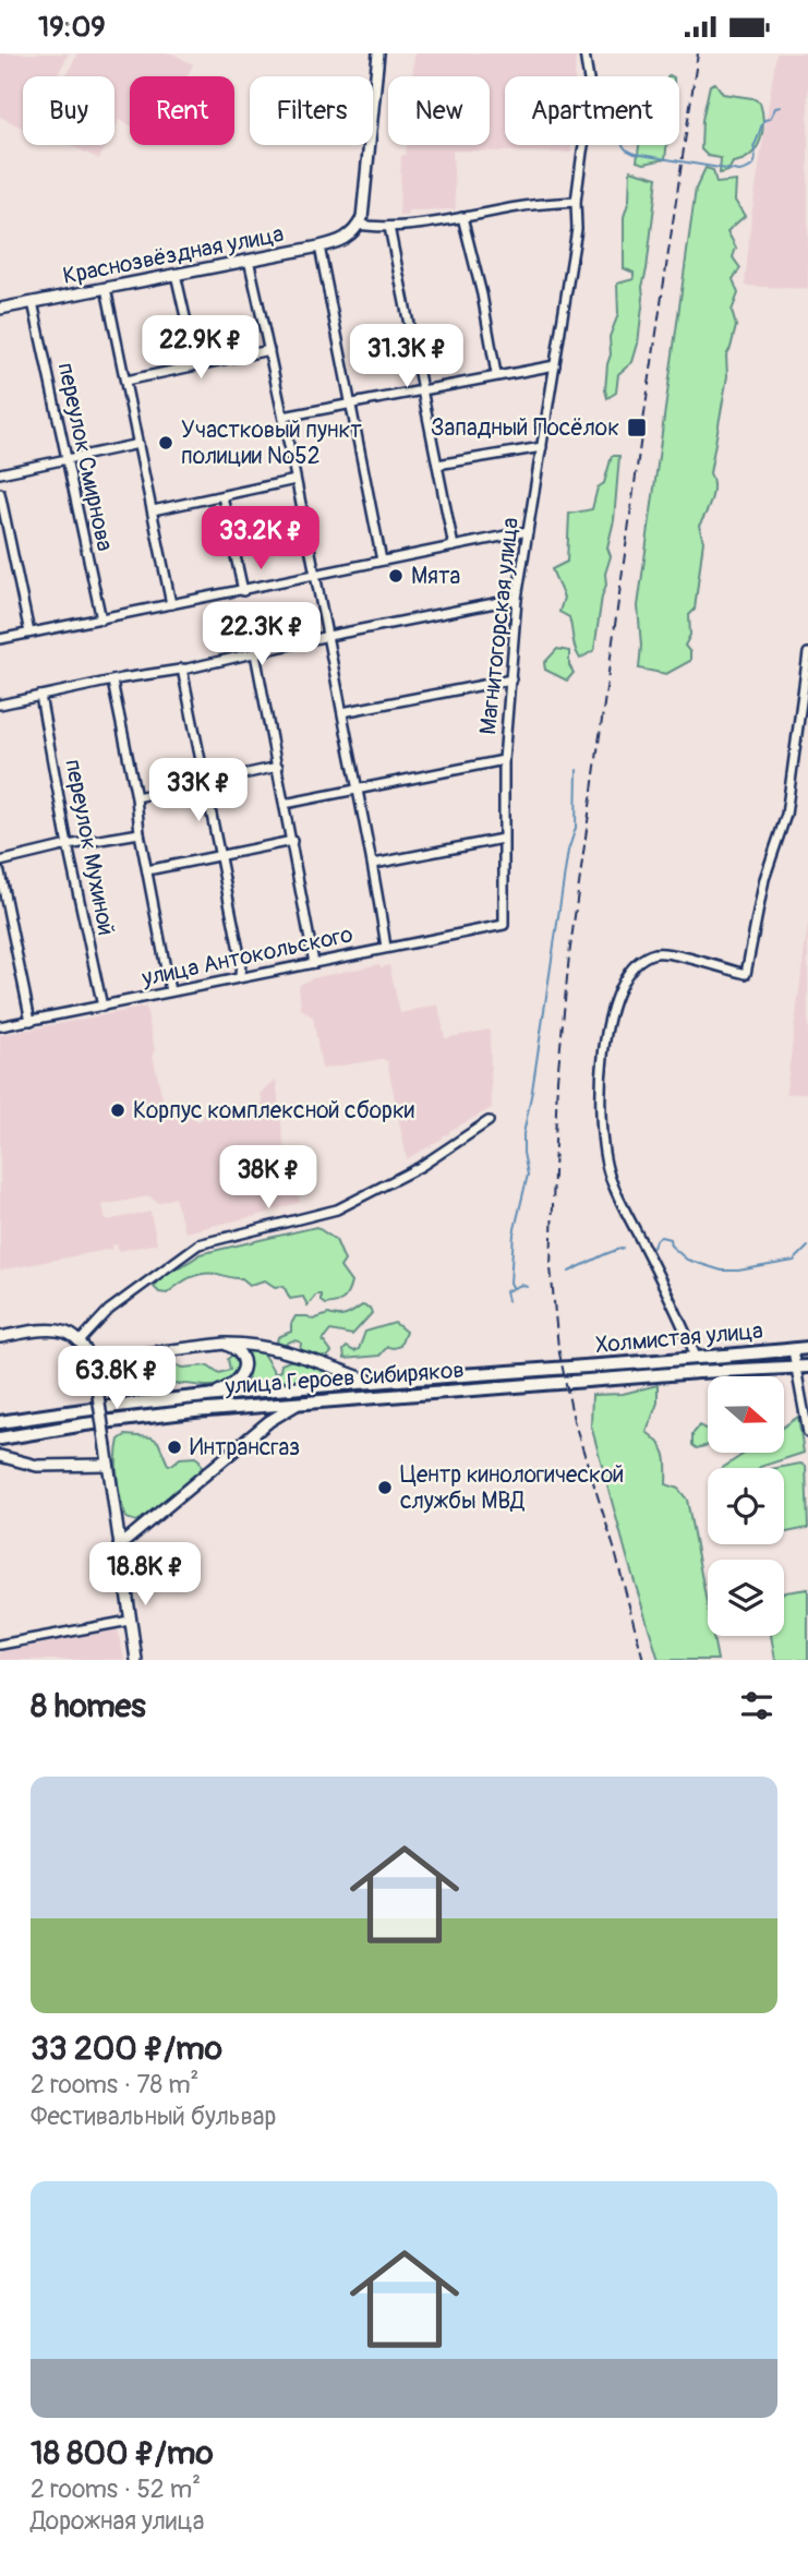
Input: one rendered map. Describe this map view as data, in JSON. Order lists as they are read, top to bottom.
{
  "streets": {
    "highway": ["Холмистая улица", "улица Героев Сибиряков"],
    "street": [
      "Краснозвёздная улица",
      "переулок Смирнова",
      "Магнитогорская улица",
      "переулок Мухиной",
      "улица Антокольского"
    ]
  },
  "crossings": [
    ["Краснозвёздная улица", "переулок Смирнова"],
    ["Магнитогорская улица", "улица Антокольского"],
    ["переулок Мухиной", "улица Антокольского"],
    ["Холмистая улица", "улица Героев Сибиряков"]
  ],
  "places": {
    "transit": ["Западный Посёлок"],
    "other": [
      "Участковый пункт полиции №52",
      "Мята",
      "Корпус комплексной сборки",
      "Интрансгаз",
      "Центр кинологической службы МВД"
    ]
  },
  "north": "right",
  "page": {
    "status": "19:09",
    "chip": [
      "Buy",
      "Rent",
      "Filters",
      "New",
      "Apartment"
    ],
    "price": [
      "22.9K ₽",
      "31.3K ₽",
      "33.2K ₽",
      "22.3K ₽",
      "33K ₽",
      "38K ₽",
      "63.8K ₽",
      "18.8K ₽"
    ],
    "heading": "8 homes",
    "list": [
      {
        "name": "33 200 ₽/mo",
        "note": "2 rooms · 78 m² · Фестивальный бульвар"
      },
      {
        "name": "18 800 ₽/mo",
        "note": "2 rooms · 52 m² · Дорожная улица"
      }
    ]
  }
}
